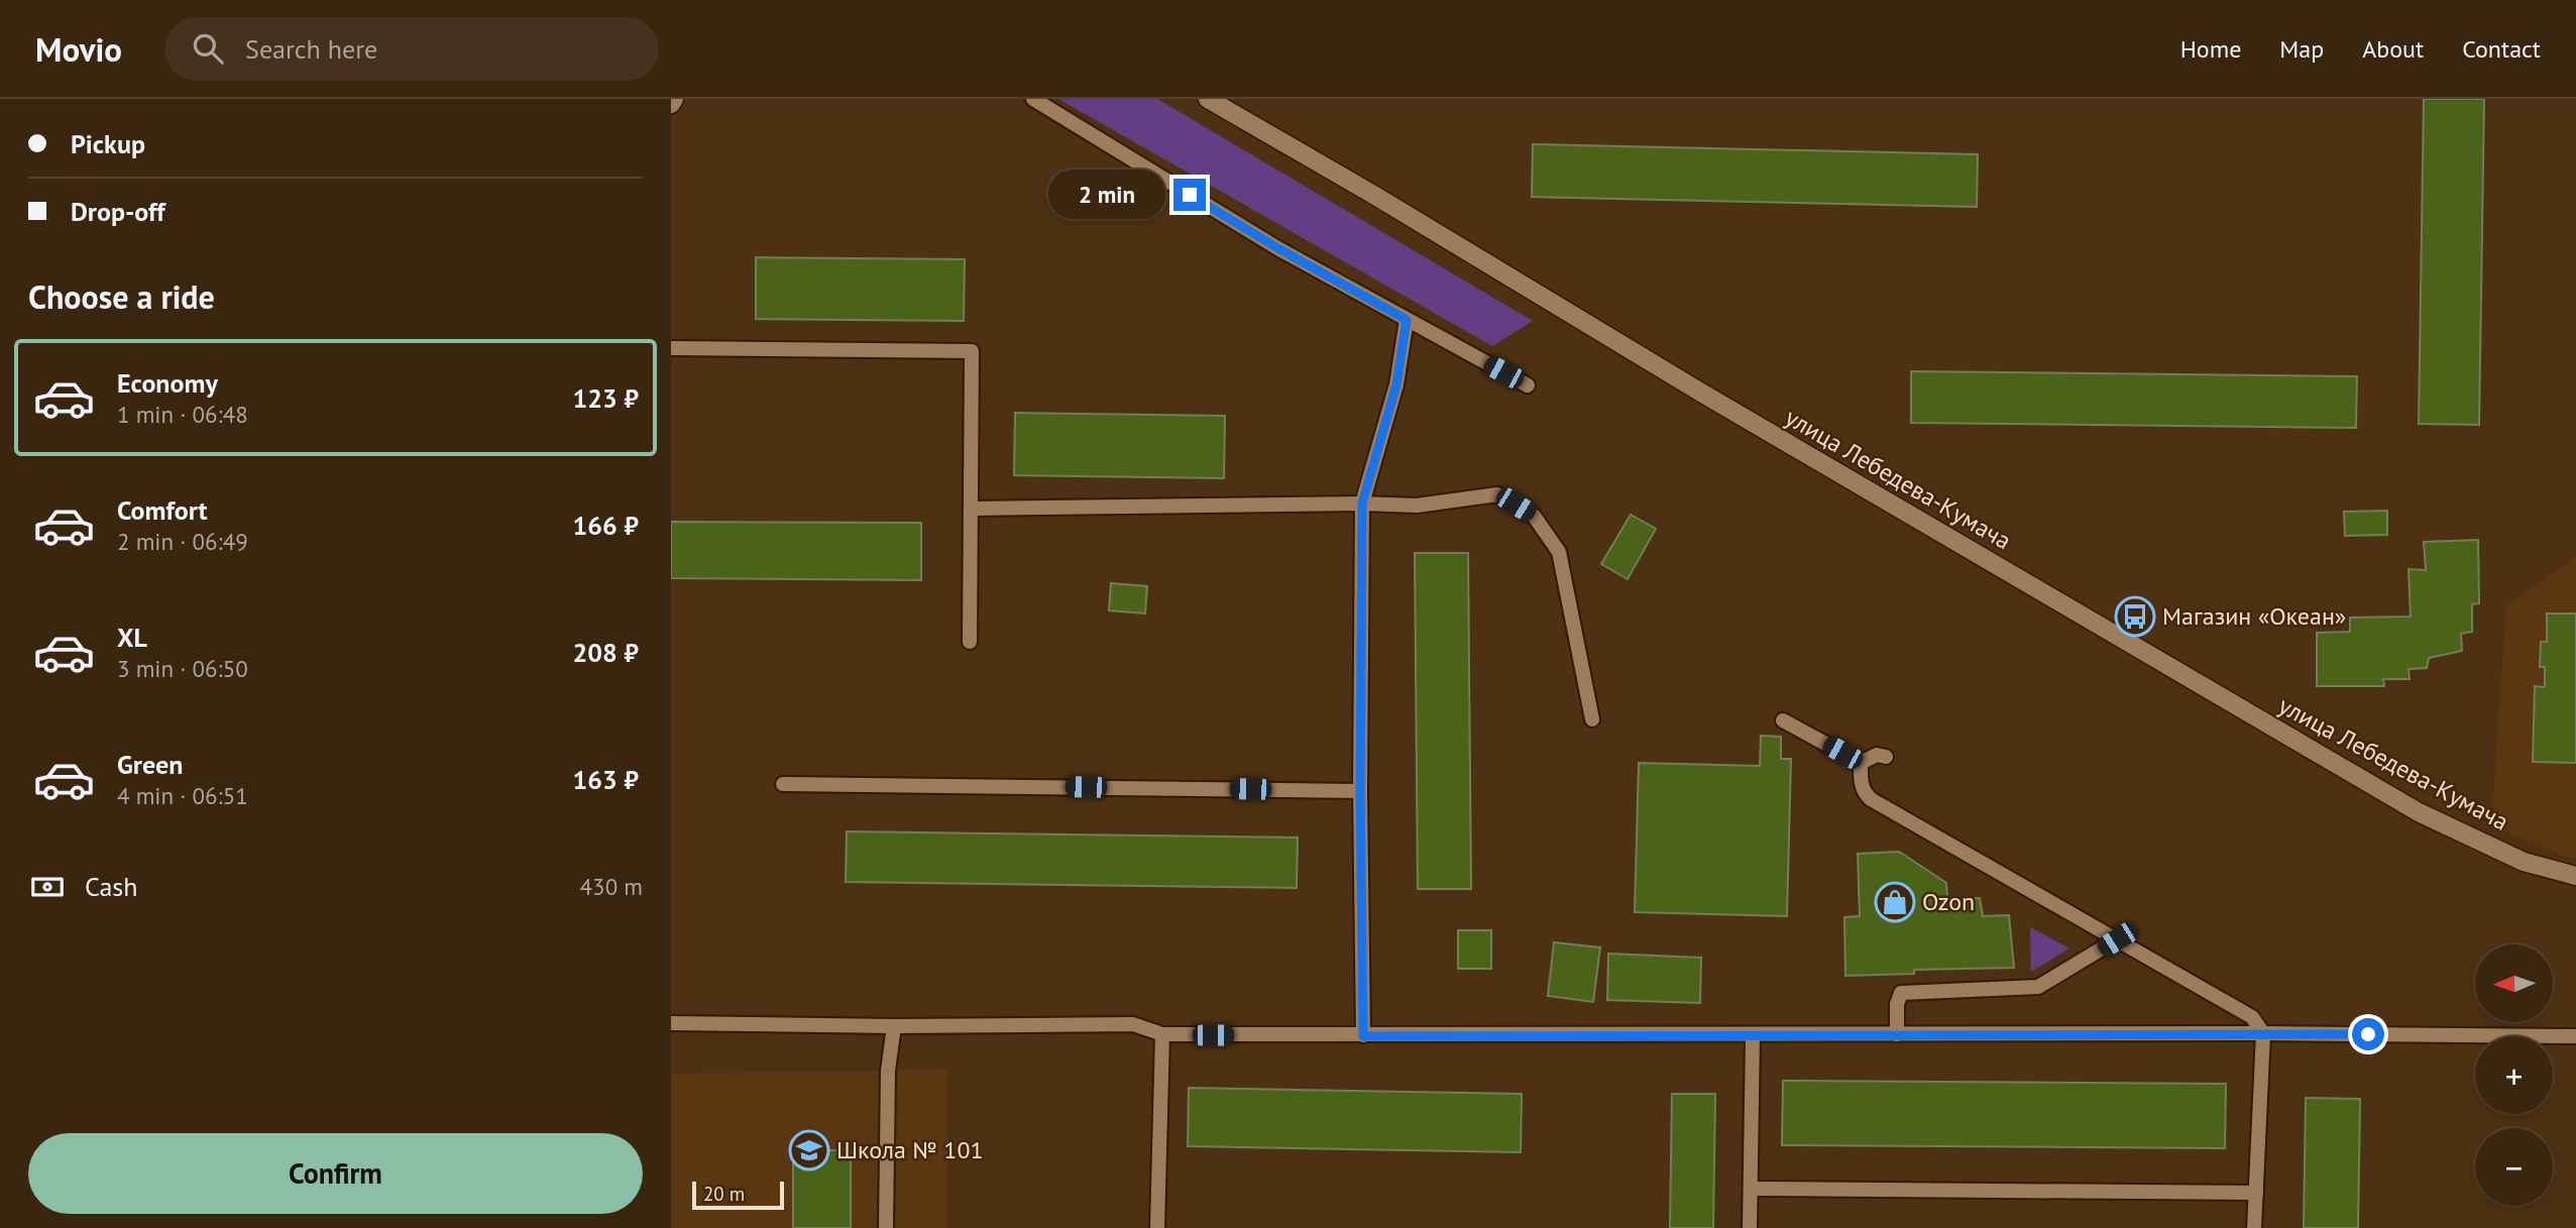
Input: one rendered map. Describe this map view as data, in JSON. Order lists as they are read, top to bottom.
{
  "streets": {
    "street": ["улица Лебедева-Кумача"]
  },
  "places": {
    "bus stop": ["Магазин «Океан»"],
    "shop": ["Ozon"],
    "school or university": ["Школа № 101"]
  },
  "scale_bar": "20 m",
  "north": "left",
  "page": {
    "header": "Movio",
    "search": "Search here",
    "nav": [
      "Home",
      "Map",
      "About",
      "Contact"
    ],
    "banner": ["Pickup", "Drop-off"],
    "bubble": "2 min",
    "heading": "Choose a ride",
    "list": [
      {
        "name": "Economy",
        "note": "1 min · 06:48",
        "value": "123 ₽"
      },
      {
        "name": "Comfort",
        "note": "2 min · 06:49",
        "value": "166 ₽"
      },
      {
        "name": "XL",
        "note": "3 min · 06:50",
        "value": "208 ₽"
      },
      {
        "name": "Green",
        "note": "4 min · 06:51",
        "value": "163 ₽"
      }
    ],
    "pay": ["Cash", "430 m"],
    "map_buttons": ["+", "−"],
    "buttons": "Confirm",
    "scale": "20 m"
  }
}
